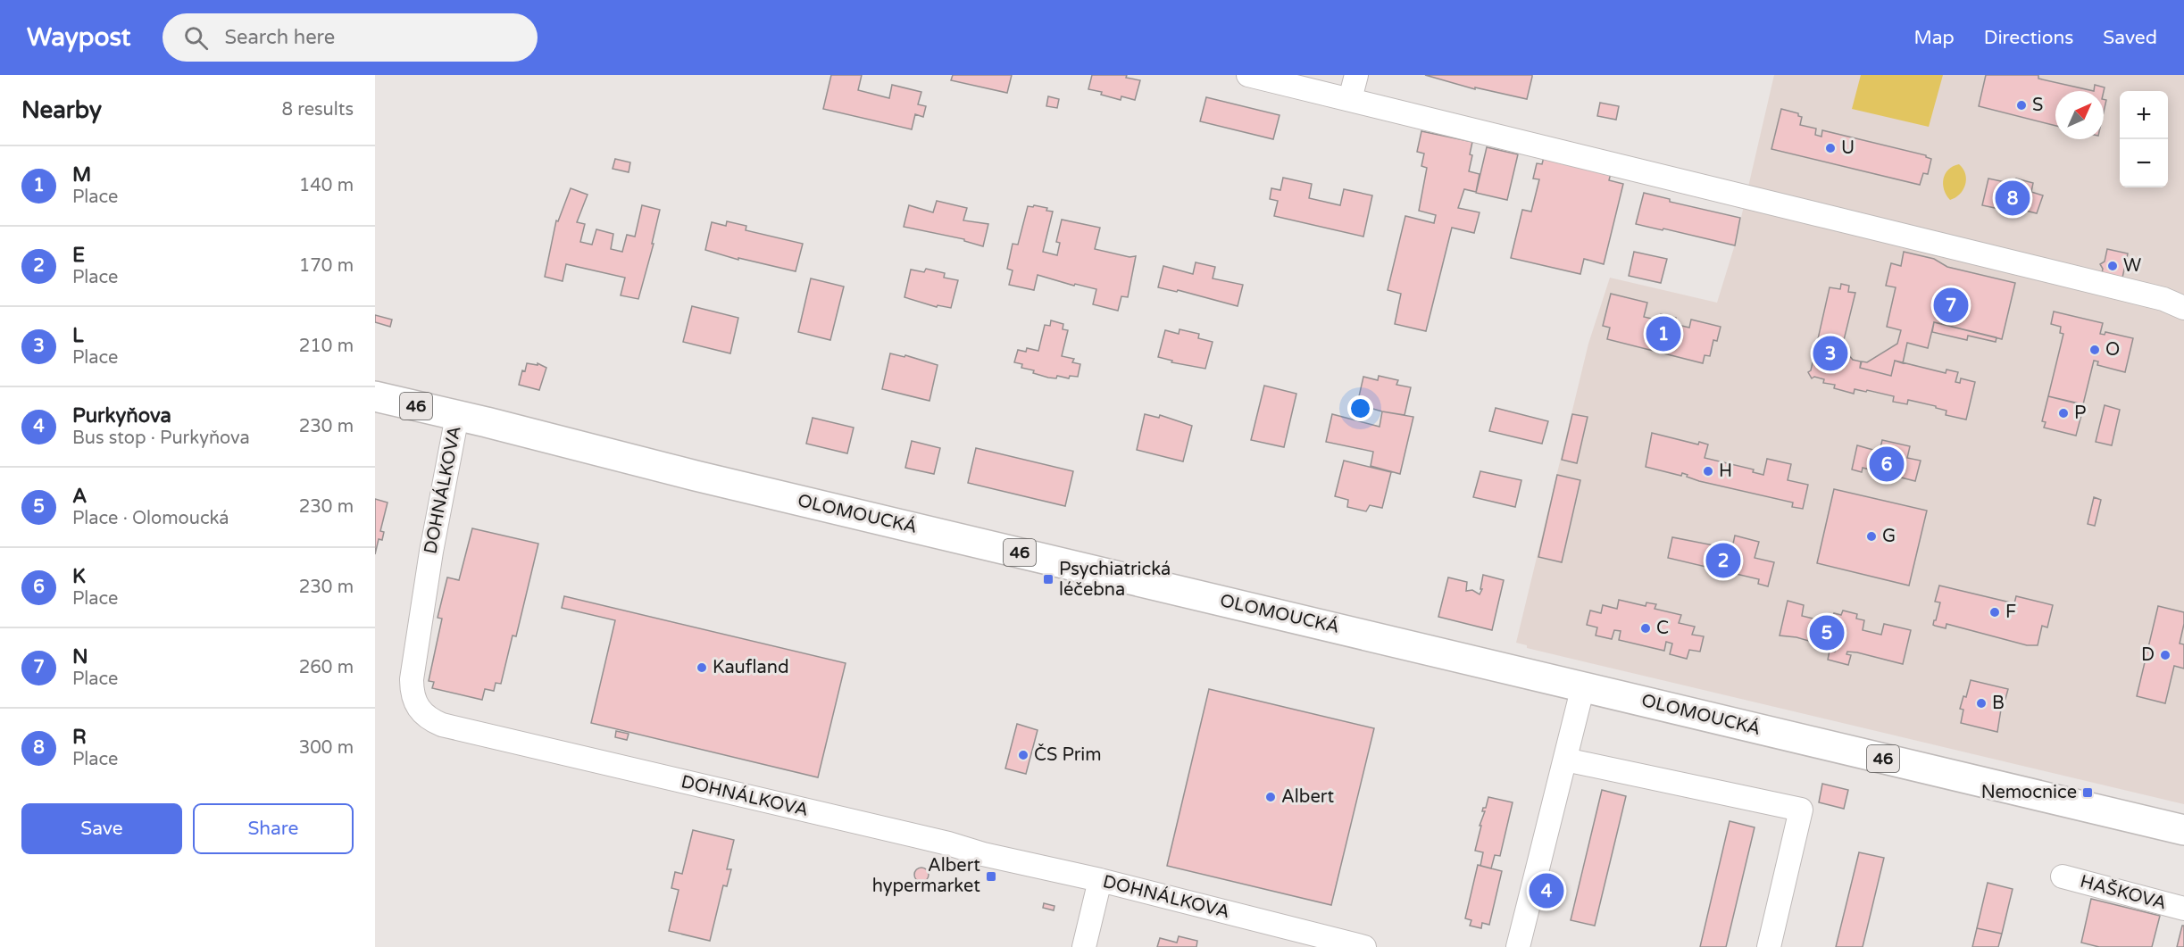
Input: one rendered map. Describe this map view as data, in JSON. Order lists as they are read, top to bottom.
{
  "streets": {
    "main road": ["46", "OLOMOUCKÁ"],
    "street": ["DOHNÁLKOVA", "HAŠKOVA"]
  },
  "crossings": [
    ["DOHNÁLKOVA", "OLOMOUCKÁ"]
  ],
  "places": {
    "other": [
      "S",
      "U",
      "W",
      "O",
      "P",
      "H",
      "G",
      "F",
      "C",
      "D",
      "Kaufland",
      "B",
      "ČS Prim",
      "Albert"
    ],
    "transit": ["Psychiatrická léčebna", "Nemocnice", "Albert hypermarket"]
  },
  "north": "top right",
  "page": {
    "header": "Waypost",
    "search": "Search here",
    "nav": ["Map", "Directions", "Saved"],
    "heading": ["Nearby", "8 results"],
    "map_buttons": ["+", "−"],
    "list": [
      {
        "mark": "1",
        "name": "M",
        "note": "Place",
        "value": "140 m"
      },
      {
        "mark": "2",
        "name": "E",
        "note": "Place",
        "value": "170 m"
      },
      {
        "mark": "3",
        "name": "L",
        "note": "Place",
        "value": "210 m"
      },
      {
        "mark": "4",
        "name": "Purkyňova",
        "note": "Bus stop · Purkyňova",
        "value": "230 m"
      },
      {
        "mark": "5",
        "name": "A",
        "note": "Place · Olomoucká",
        "value": "230 m"
      },
      {
        "mark": "6",
        "name": "K",
        "note": "Place",
        "value": "230 m"
      },
      {
        "mark": "7",
        "name": "N",
        "note": "Place",
        "value": "260 m"
      },
      {
        "mark": "8",
        "name": "R",
        "note": "Place",
        "value": "300 m"
      }
    ],
    "pins": [
      "8",
      "7",
      "1",
      "3",
      "6",
      "2",
      "5",
      "4"
    ],
    "buttons": ["Save", "Share"]
  }
}
